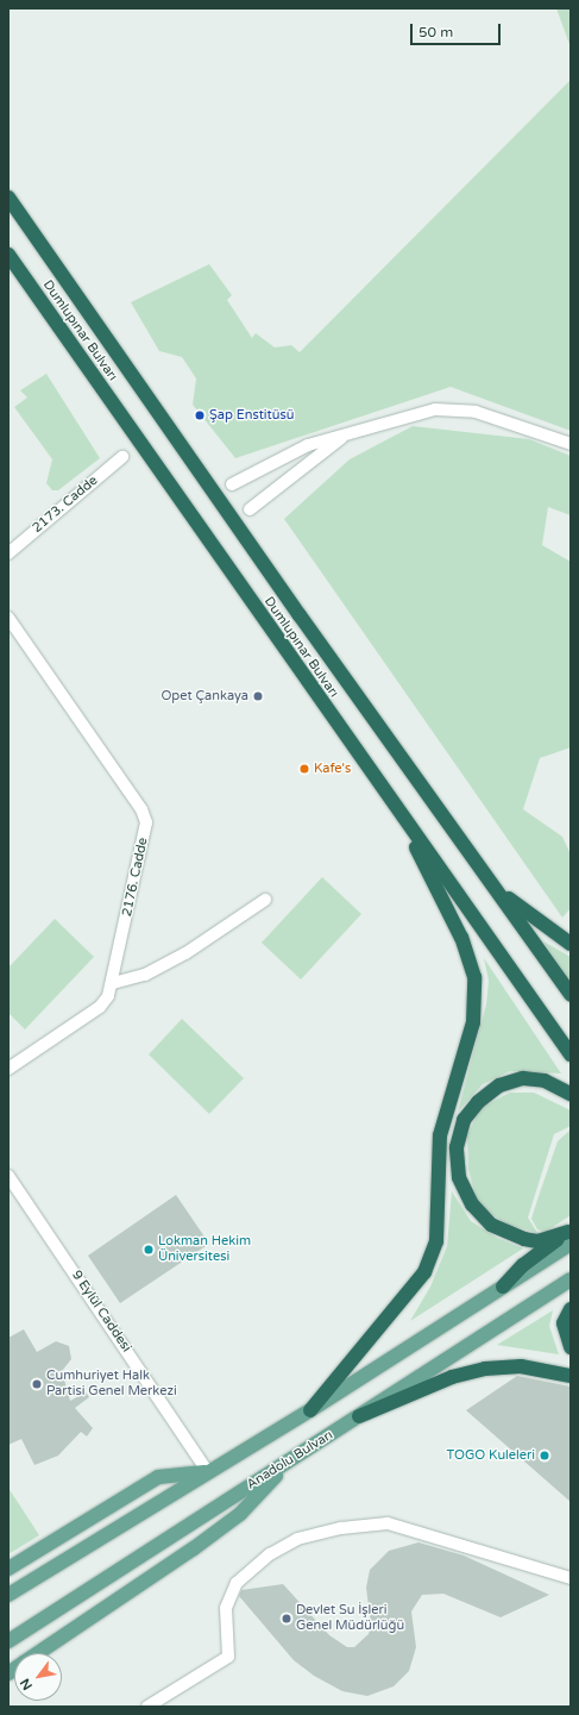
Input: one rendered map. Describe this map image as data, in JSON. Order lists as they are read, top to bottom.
{
  "streets": {
    "highway": ["Dumlupınar Bulvarı"],
    "main road": ["Anadolu Bulvarı"],
    "street": ["2173. Cadde", "2176. Cadde", "9 Eylül Caddesi"]
  },
  "places": [
    "Şap Enstitüsü",
    "Opet Çankaya",
    "Kafe's",
    "Lokman Hekim Üniversitesi",
    "Cumhuriyet Halk Partisi Genel Merkezi",
    "TOGO Kuleleri",
    "Devlet Su İşleri Genel Müdürlüğü"
  ],
  "scale_bar": "50 m",
  "north": "bottom left"
}
